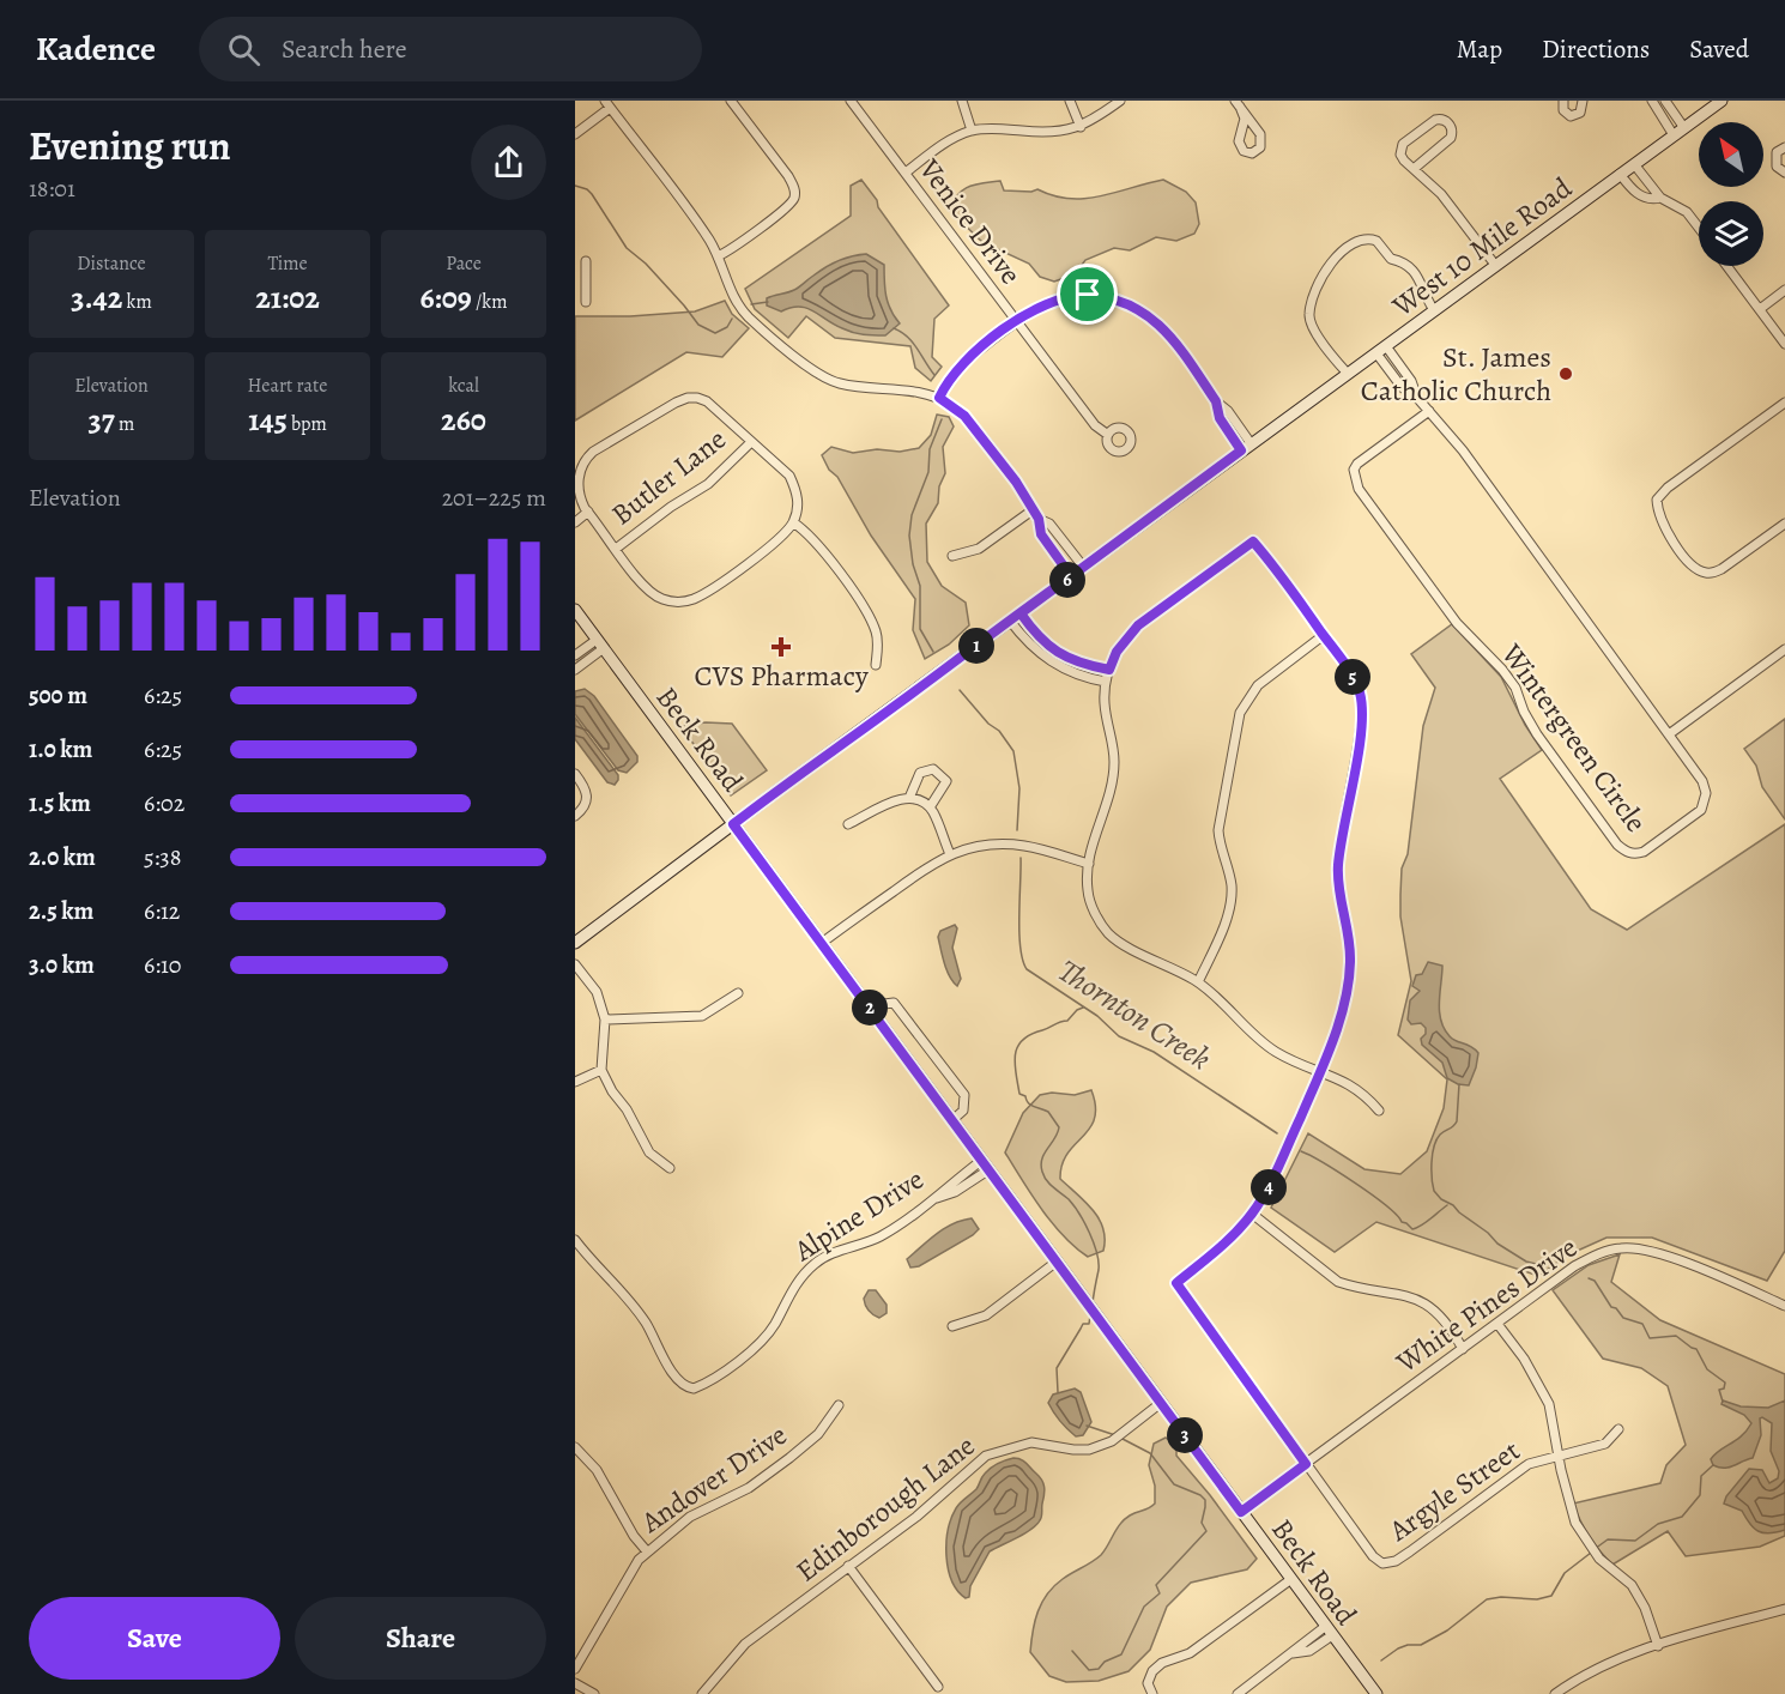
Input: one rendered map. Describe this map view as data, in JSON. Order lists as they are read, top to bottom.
{
  "streets": {
    "main road": ["West 10 Mile Road", "Beck Road"],
    "street": [
      "Venice Drive",
      "Butler Lane",
      "Wintergreen Circle",
      "Alpine Drive",
      "White Pines Drive",
      "Andover Drive",
      "Argyle Street",
      "Edinborough Lane"
    ]
  },
  "crossings": [
    ["West 10 Mile Road", "Wintergreen Circle"],
    ["West 10 Mile Road", "Beck Road"],
    ["Beck Road", "Alpine Drive"],
    ["Beck Road", "White Pines Drive"],
    ["Beck Road", "Edinborough Lane"],
    ["White Pines Drive", "Argyle Street"]
  ],
  "water": ["Thornton Creek"],
  "places": {
    "other": ["St. James Catholic Church"],
    "health": ["CVS Pharmacy"]
  },
  "north": "top left",
  "page": {
    "header": "Kadence",
    "search": "Search here",
    "nav": ["Map", "Directions", "Saved"],
    "heading": ["Evening run", "18:01"],
    "stats": [
      ["Distance", "3.42 km"],
      ["Time", "21:02"],
      ["Pace", "6:09 /km"],
      ["Elevation", "37 m"],
      ["Heart rate", "145 bpm"],
      ["kcal", "260"]
    ],
    "chart": ["Elevation", "201–225 m"],
    "pins": [
      "6",
      "1",
      "5",
      "2",
      "4",
      "3"
    ],
    "list": [
      {
        "name": "500 m",
        "note": "6:25"
      },
      {
        "name": "1.0 km",
        "note": "6:25"
      },
      {
        "name": "1.5 km",
        "note": "6:02"
      },
      {
        "name": "2.0 km",
        "note": "5:38"
      },
      {
        "name": "2.5 km",
        "note": "6:12"
      },
      {
        "name": "3.0 km",
        "note": "6:10"
      }
    ],
    "buttons": ["Save", "Share"]
  }
}
